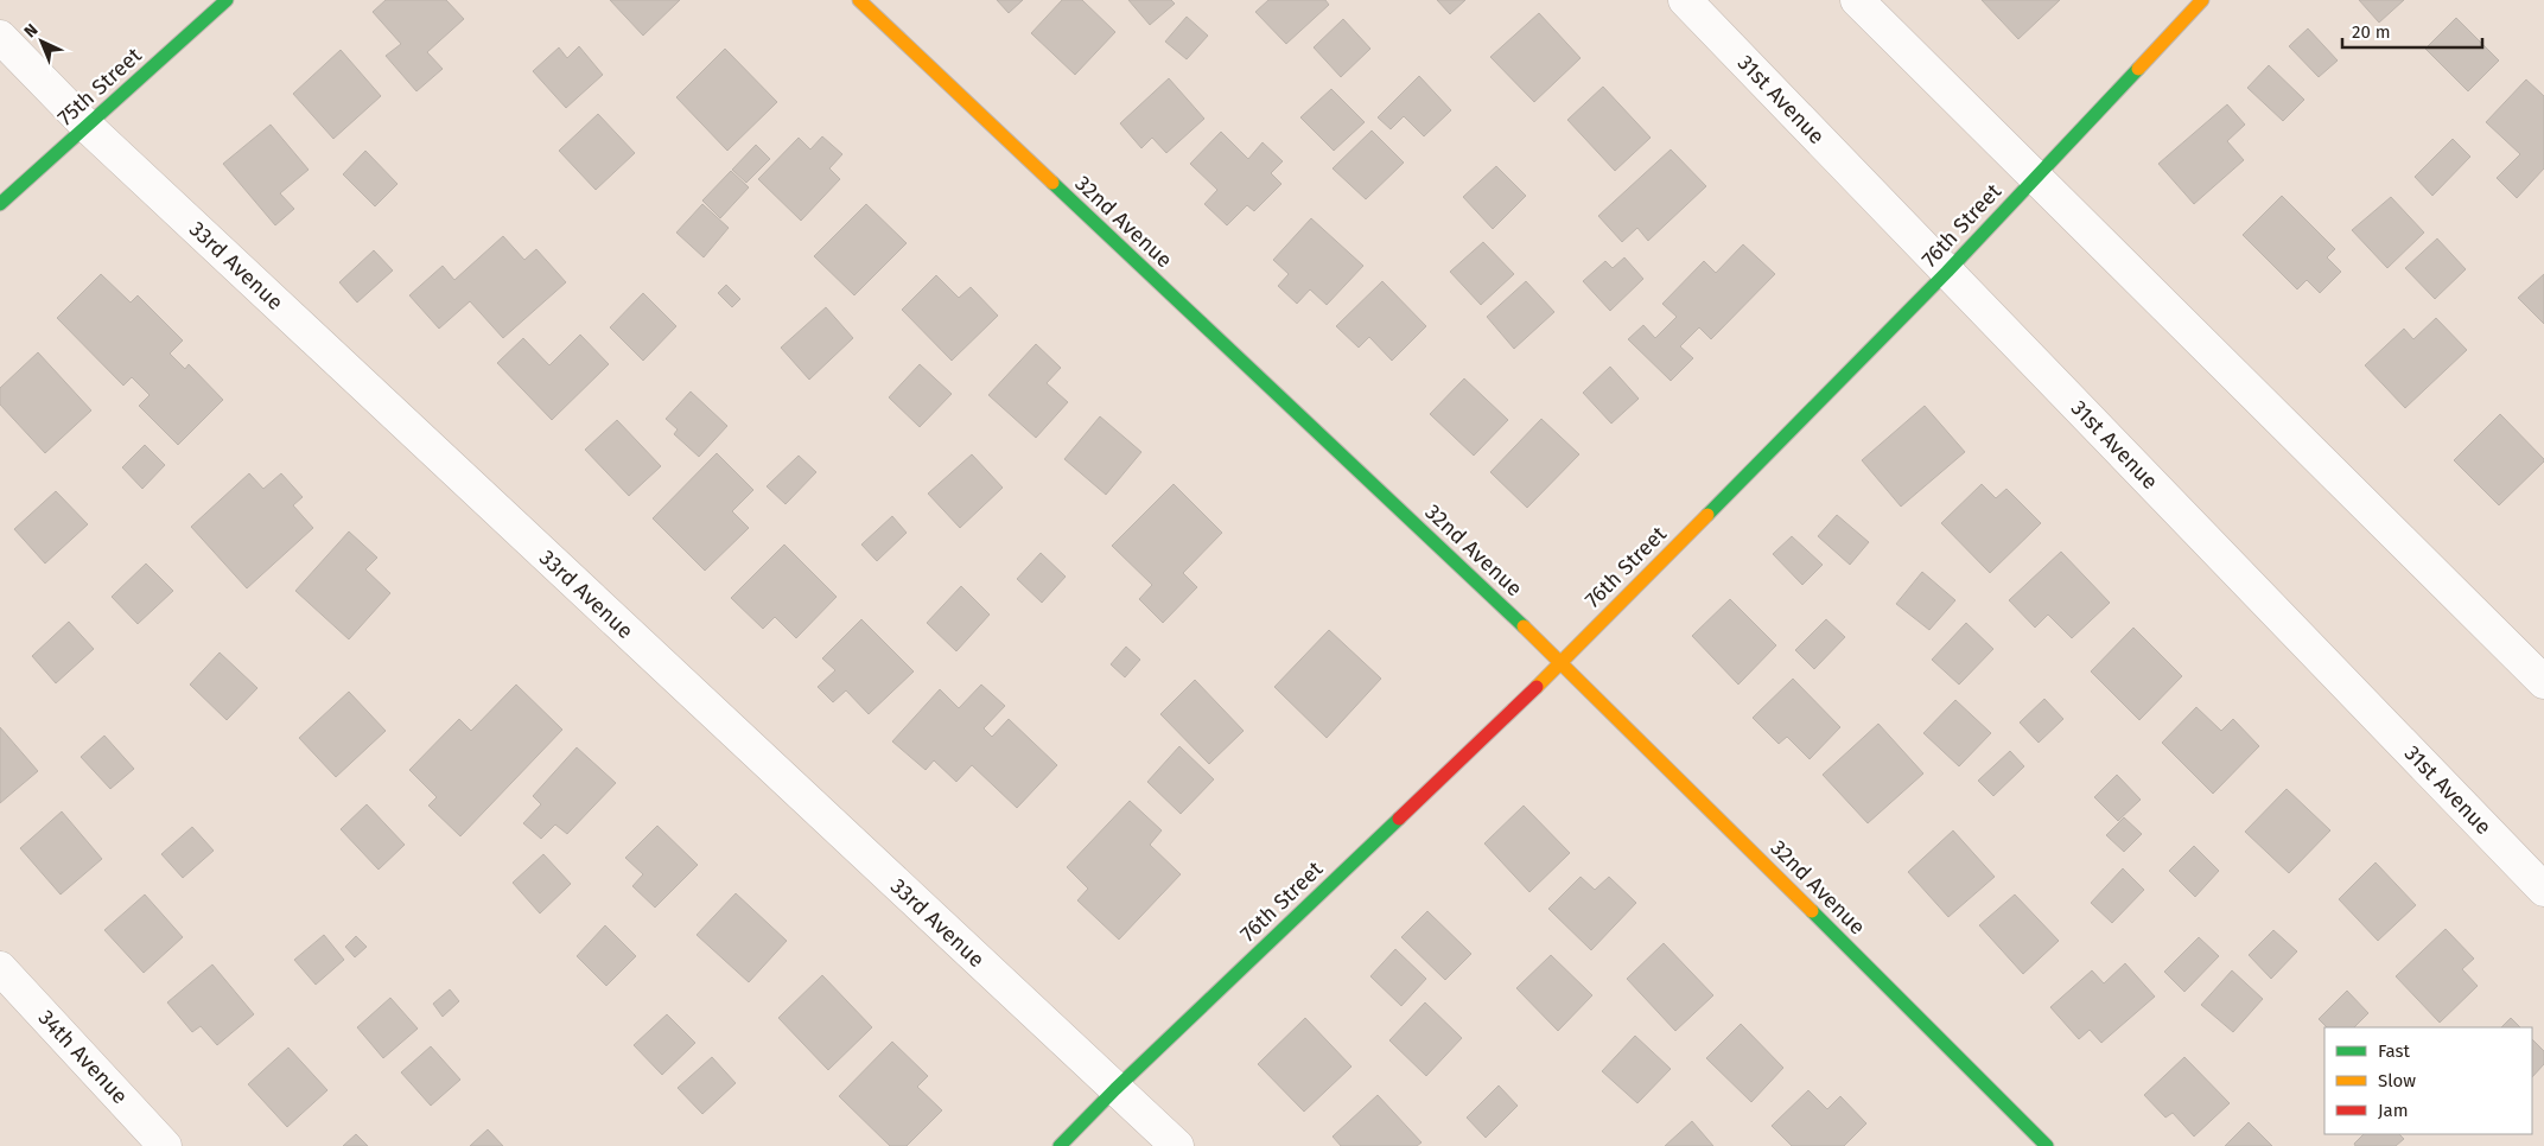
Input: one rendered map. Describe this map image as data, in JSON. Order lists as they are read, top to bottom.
{
  "streets": {
    "street": [
      "75th Street",
      "31st Avenue",
      "32nd Avenue",
      "76th Street",
      "33rd Avenue",
      "34th Avenue"
    ]
  },
  "crossings": [
    ["75th Street", "33rd Avenue"],
    ["31st Avenue", "76th Street"],
    ["32nd Avenue", "76th Street"],
    ["76th Street", "33rd Avenue"]
  ],
  "legend": ["Fast", "Slow", "Jam"],
  "scale_bar": "20 m",
  "north": "top left"
}
